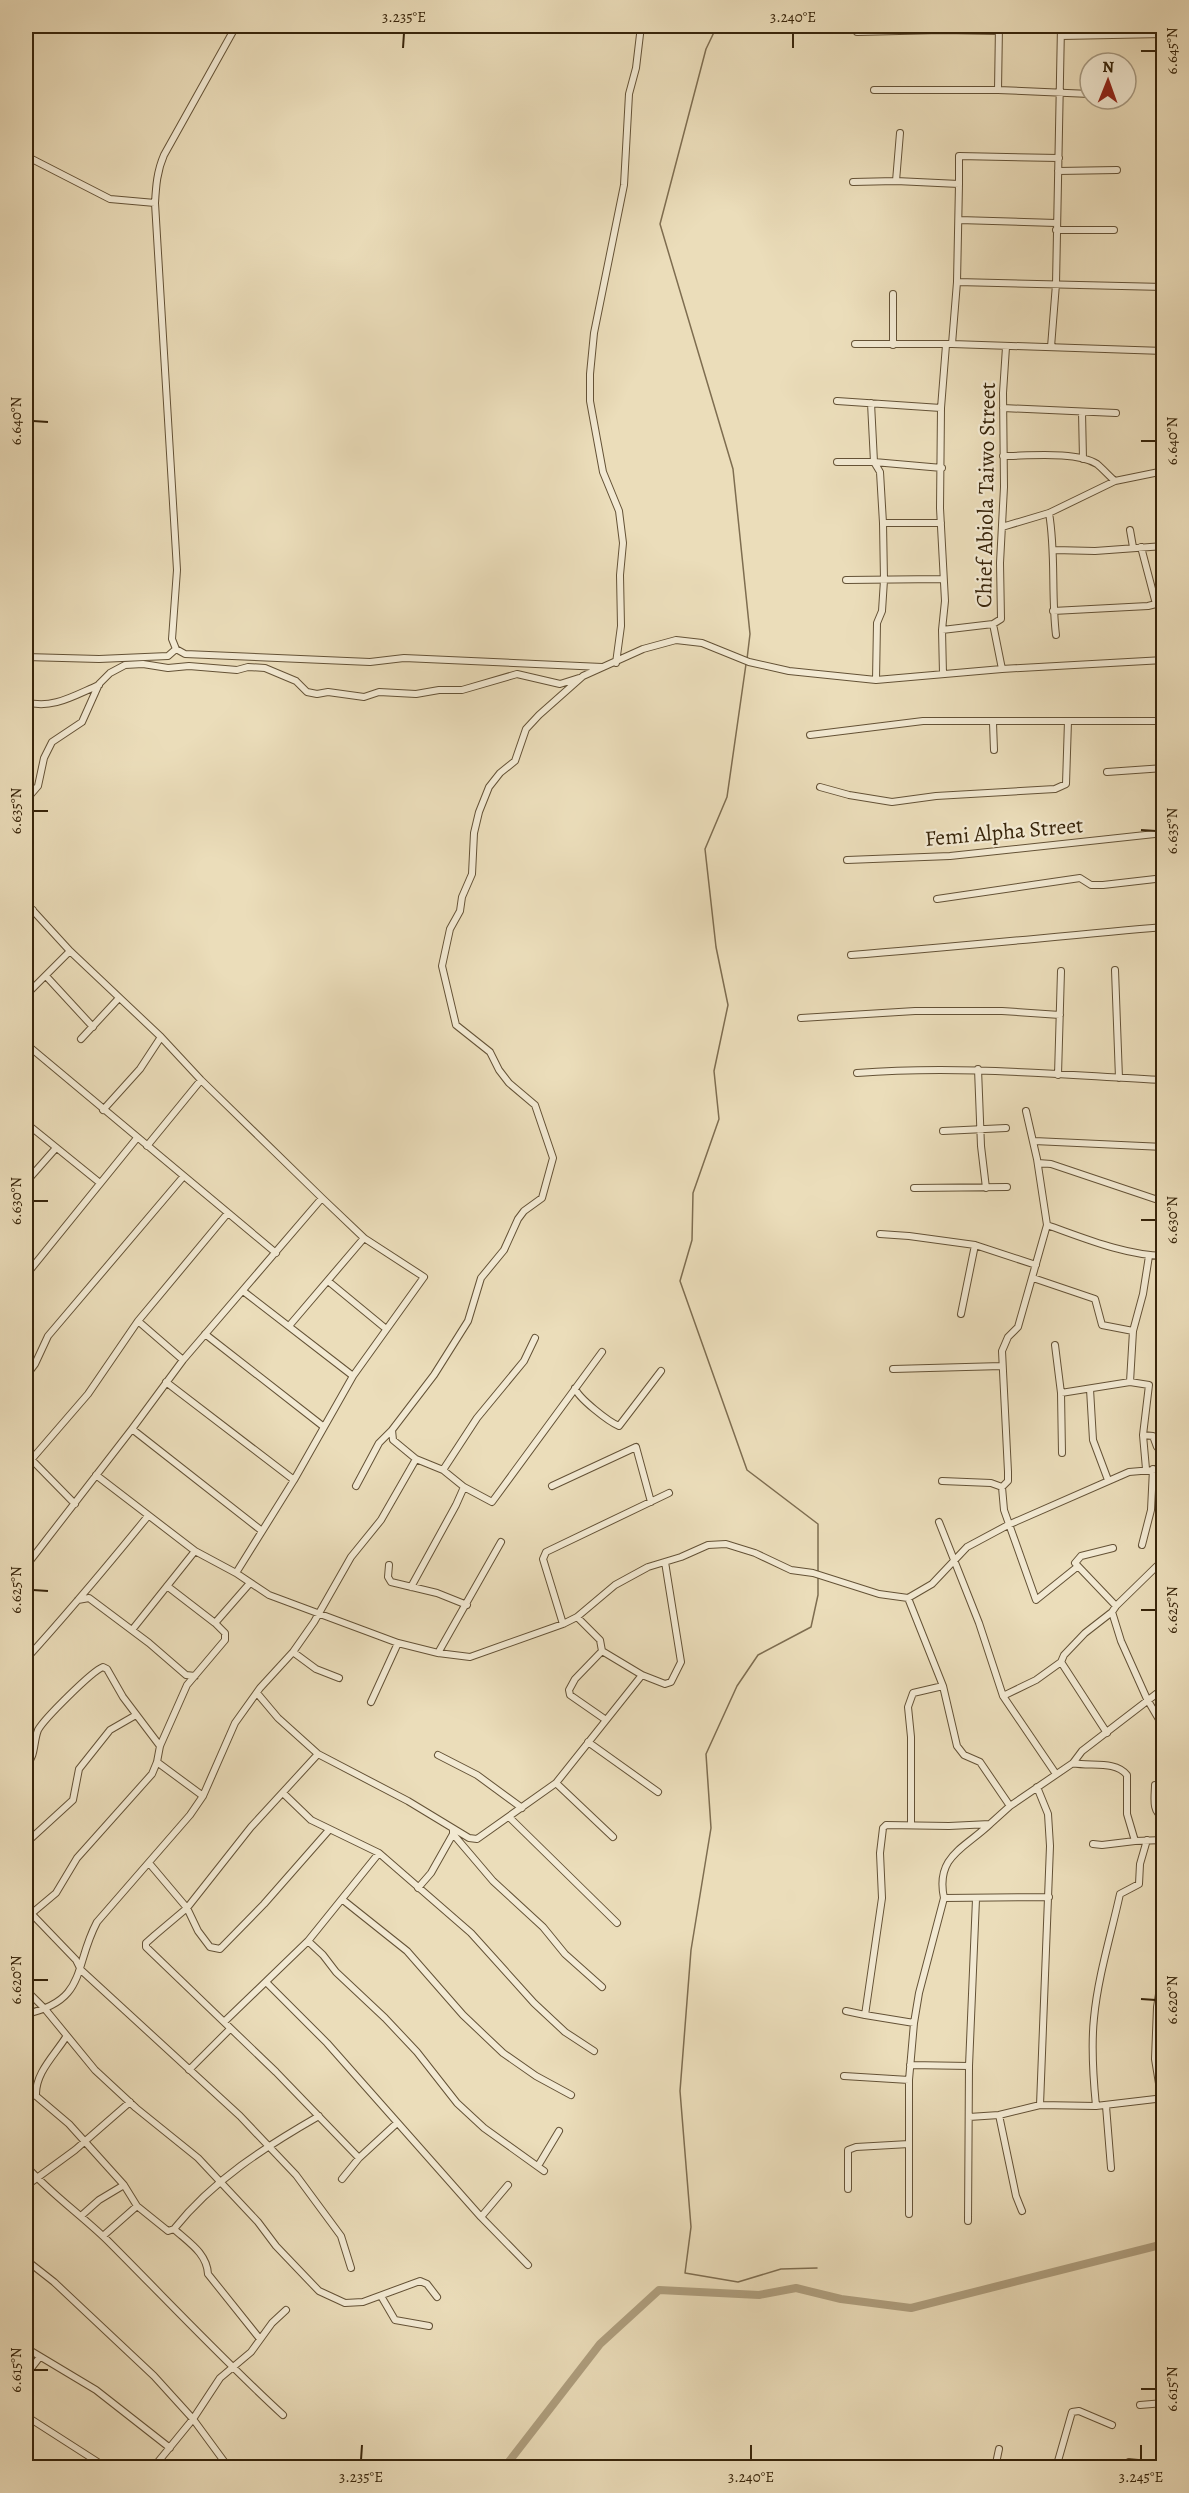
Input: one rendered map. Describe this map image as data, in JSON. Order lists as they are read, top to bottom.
{
  "streets": {
    "street": ["Chief Abiola Taiwo Street", "Femi Alpha Street"]
  },
  "north": "top",
  "coordinates": [
    "3.235°E",
    "3.240°E",
    "6.645°N",
    "6.640°N",
    "6.635°N",
    "6.630°N",
    "6.625°N",
    "6.620°N",
    "6.615°N",
    "3.245°E"
  ]
}
